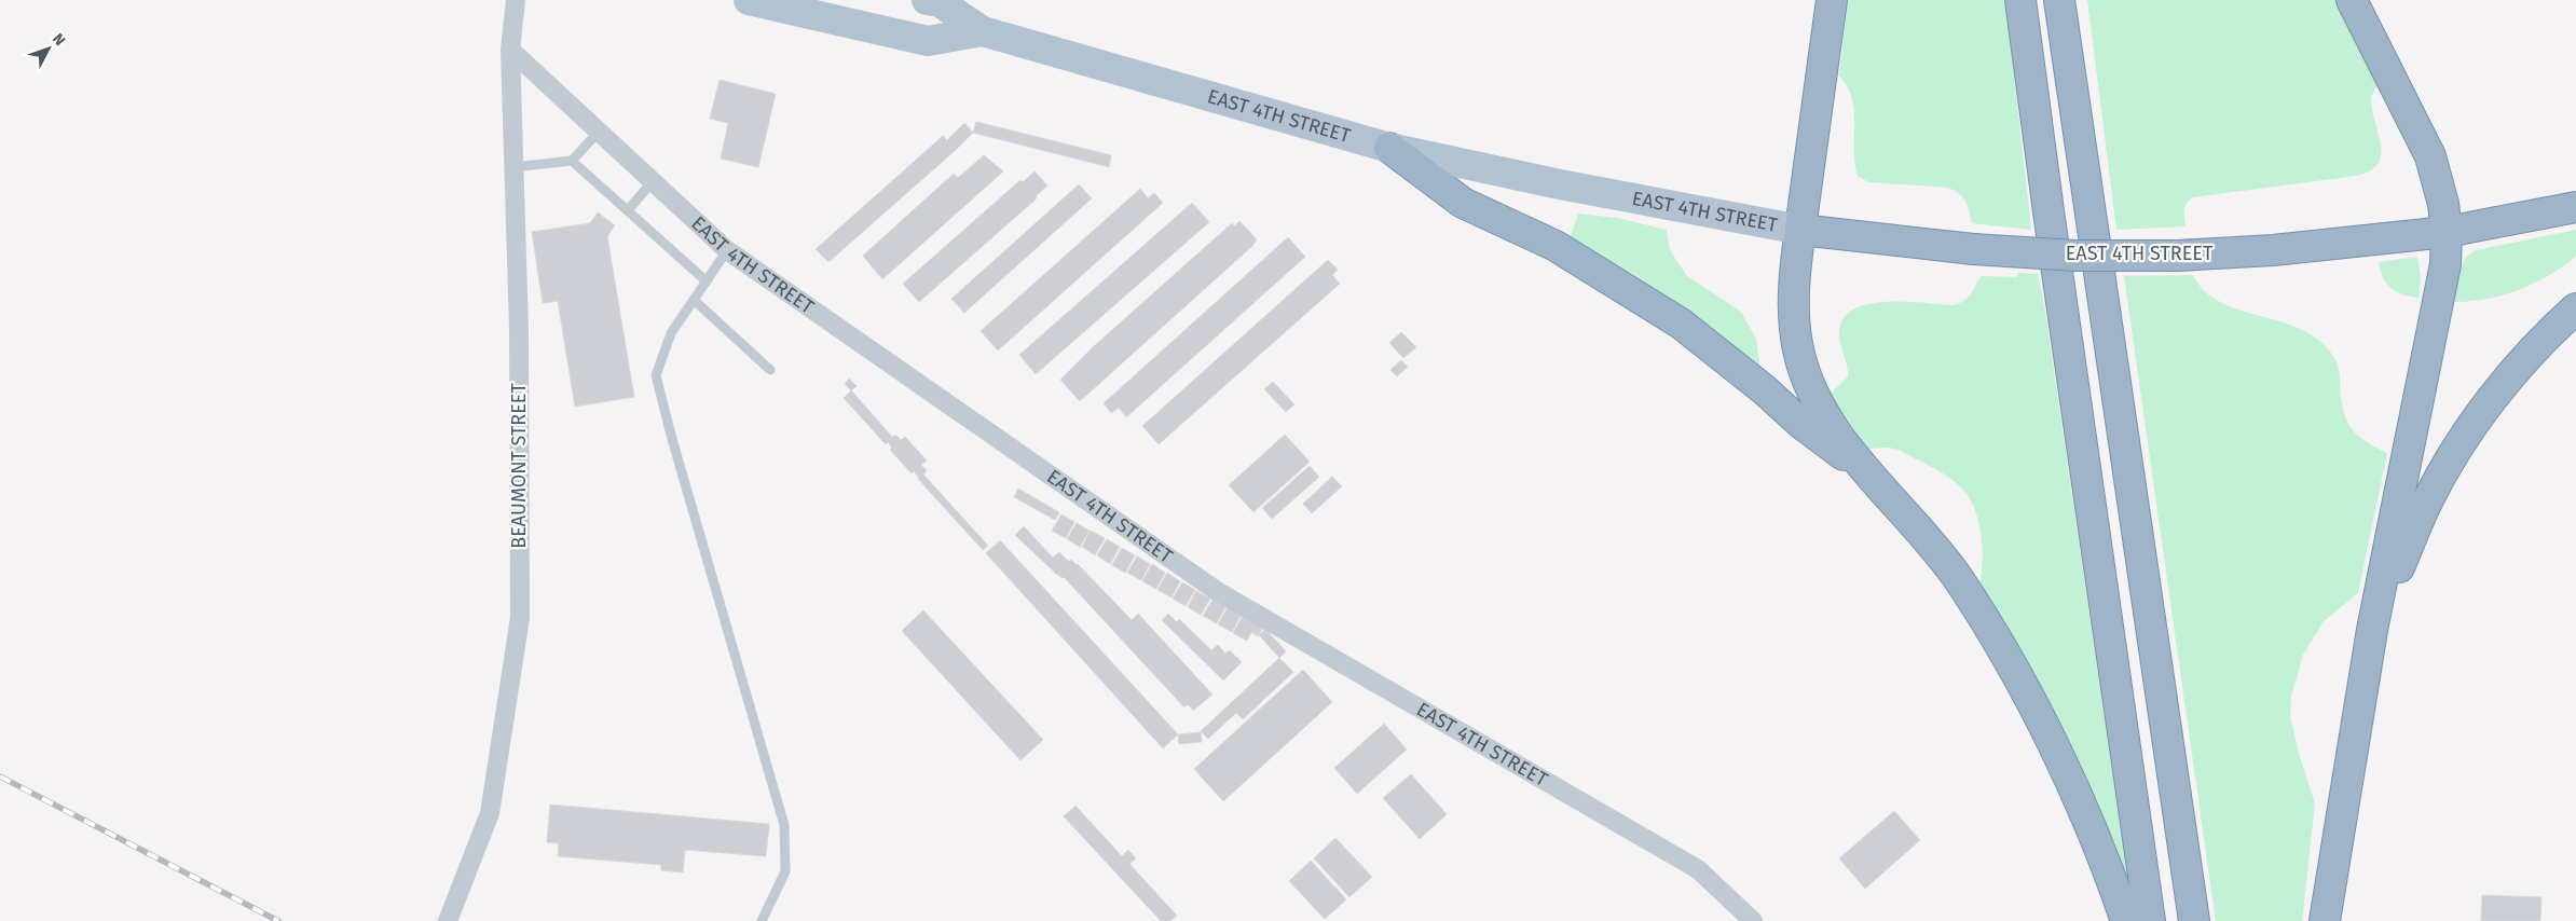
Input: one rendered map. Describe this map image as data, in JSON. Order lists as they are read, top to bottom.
{
  "streets": {
    "highway": ["EAST 4TH STREET"],
    "street": ["BEAUMONT STREET"]
  },
  "crossings": [
    ["EAST 4TH STREET", "BEAUMONT STREET"]
  ],
  "north": "top right"
}
